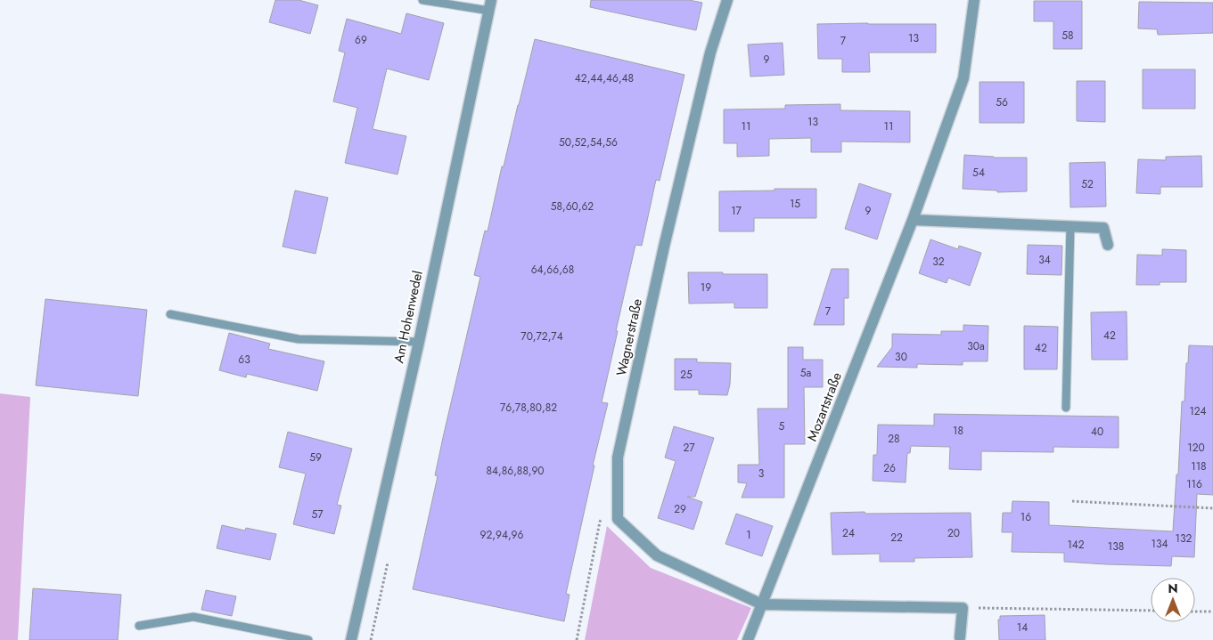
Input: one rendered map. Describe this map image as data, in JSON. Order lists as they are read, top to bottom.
{
  "streets": {
    "street": ["Am Hohenwedel", "Wagnerstraße", "Mozartstraße"]
  },
  "crossings": [
    ["Wagnerstraße", "Mozartstraße"]
  ],
  "house_numbers": [
    "58",
    "13",
    "69",
    "7",
    "9",
    "42,44,46,48",
    "56",
    "13",
    "11",
    "11",
    "50,52,54,56",
    "54",
    "52",
    "15",
    "58,60,62",
    "17",
    "9",
    "34",
    "32",
    "64,66,68",
    "19",
    "7",
    "42",
    "70,72,74",
    "30a",
    "42",
    "30",
    "63",
    "5a",
    "25",
    "76,78,80,82",
    "124",
    "5",
    "18",
    "40",
    "28",
    "27",
    "120",
    "59",
    "118",
    "26",
    "84,86,88,90",
    "3",
    "116",
    "29",
    "57",
    "16",
    "24",
    "20",
    "92,94,96",
    "1",
    "22",
    "132",
    "134",
    "142",
    "138",
    "14"
  ],
  "north": "top"
}
